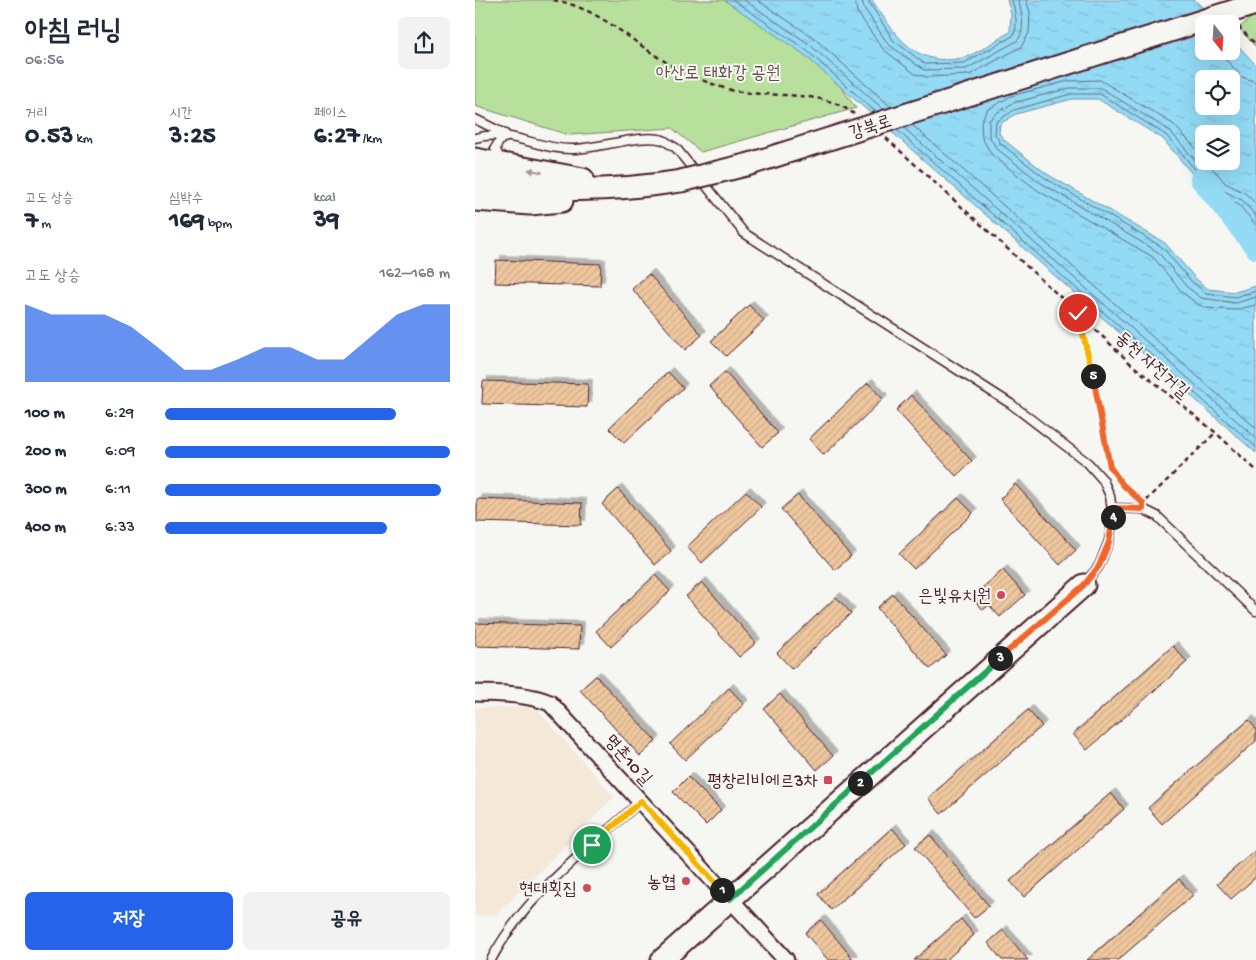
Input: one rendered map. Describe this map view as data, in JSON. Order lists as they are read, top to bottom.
{
  "streets": {
    "main road": ["강북로"],
    "street": ["명촌10길"],
    "path": ["동천 자전거길"]
  },
  "parks": ["아산로 태화강 공원"],
  "places": {
    "other": ["은빛유치원", "농협", "현대횟집"],
    "transit": ["평창리비에르3차"]
  },
  "north": "bottom",
  "page": {
    "heading": ["아침 러닝", "06:56"],
    "stats": [
      ["거리", "0.53 km"],
      ["시간", "3:25"],
      ["페이스", "6:27 /km"],
      ["고도 상승", "7 m"],
      ["심박수", "169 bpm"],
      ["kcal", "39"]
    ],
    "chart": ["고도 상승", "162–168 m"],
    "pins": [
      "5",
      "4",
      "3",
      "2",
      "1"
    ],
    "list": [
      {
        "name": "100 m",
        "note": "6:29"
      },
      {
        "name": "200 m",
        "note": "6:09"
      },
      {
        "name": "300 m",
        "note": "6:11"
      },
      {
        "name": "400 m",
        "note": "6:33"
      }
    ],
    "buttons": ["저장", "공유"]
  }
}
